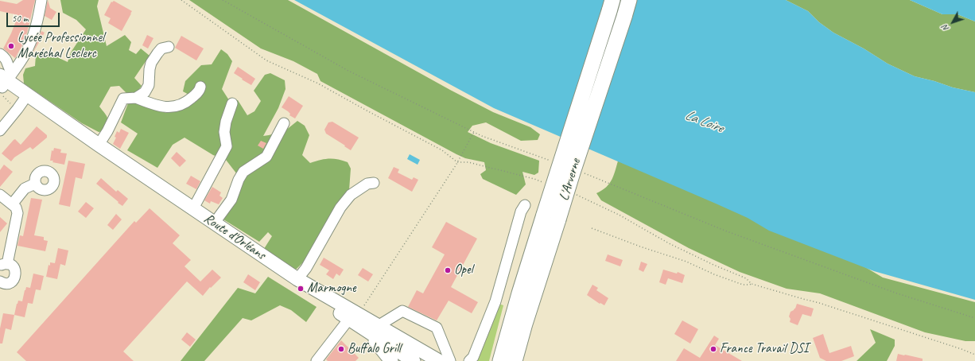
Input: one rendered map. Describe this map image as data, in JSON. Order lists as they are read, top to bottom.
{
  "streets": {
    "highway": ["L'Arverne"],
    "main road": ["Route d'Orléans"]
  },
  "water": ["La Loire"],
  "places": [
    "Lycée Professionnel Maréchal Leclerc",
    "Opel",
    "Marmogne",
    "Buffalo Grill",
    "France Travail DSI"
  ],
  "scale_bar": "50 m",
  "north": "bottom left"
}
